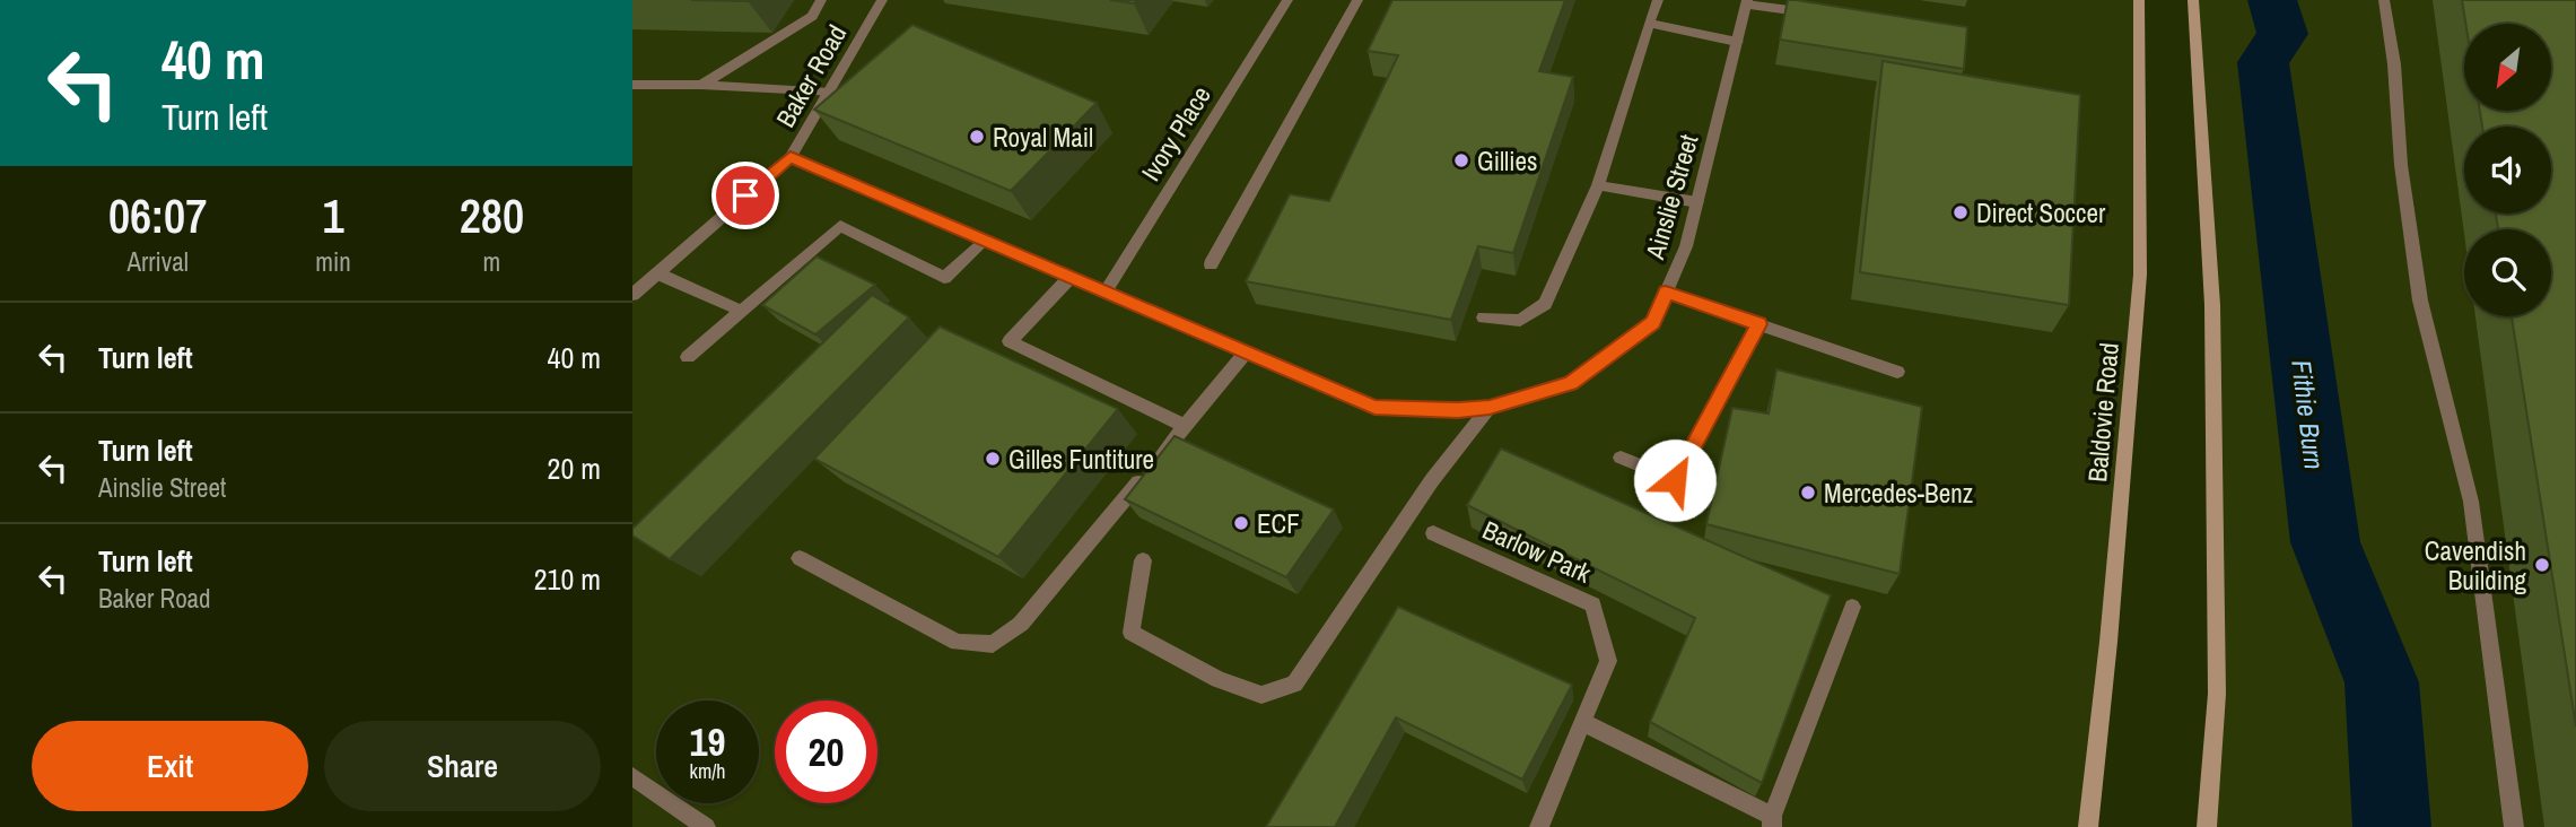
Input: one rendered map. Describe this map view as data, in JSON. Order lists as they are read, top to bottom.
{
  "streets": {
    "main road": ["Baldovie Road"],
    "street": [
      "Baker Road",
      "Ivory Place",
      "Ainslie Street",
      "Barlow Park"
    ]
  },
  "crossings": [
    ["Baker Road", "Ainslie Street"],
    ["Ivory Place", "Ainslie Street"]
  ],
  "water": ["Fithie Burn"],
  "places": [
    "Royal Mail",
    "Gillies",
    "Direct Soccer",
    "Gilles Funtiture",
    "Mercedes-Benz",
    "ECF",
    "Cavendish Building"
  ],
  "north": "bottom left",
  "page": {
    "turn": ["40 m", "Turn left"],
    "eta": [
      "06:07",
      "Arrival",
      "1",
      "min",
      "280",
      "m"
    ],
    "list": [
      {
        "name": "Turn left",
        "value": "40 m"
      },
      {
        "name": "Turn left",
        "note": "Ainslie Street",
        "value": "20 m"
      },
      {
        "name": "Turn left",
        "note": "Baker Road",
        "value": "210 m"
      }
    ],
    "speed": "19 km/h",
    "limit": "20",
    "buttons": ["Exit", "Share"]
  }
}
